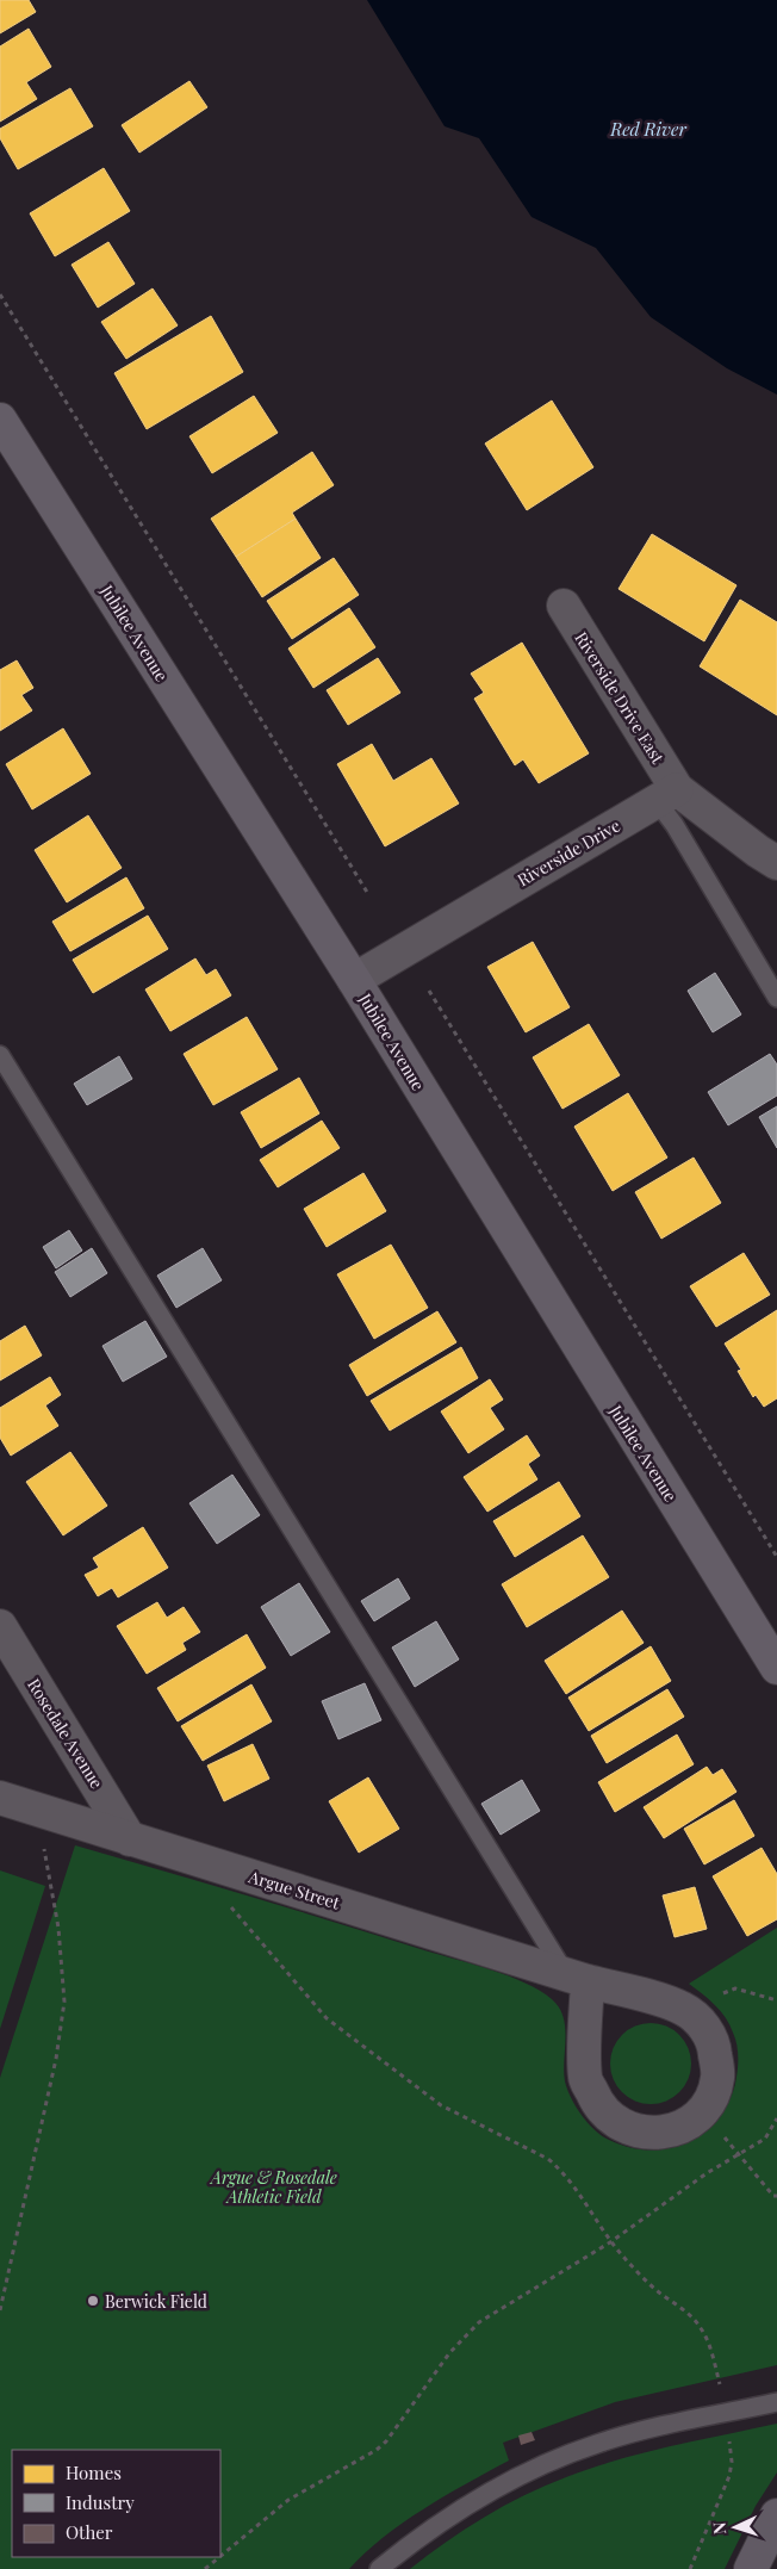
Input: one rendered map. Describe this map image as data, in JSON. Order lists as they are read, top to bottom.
{
  "streets": {
    "main road": ["Jubilee Avenue"],
    "street": [
      "Riverside Drive East",
      "Riverside Drive",
      "Rosedale Avenue",
      "Argue Street"
    ]
  },
  "crossings": [
    ["Jubilee Avenue", "Riverside Drive"],
    ["Riverside Drive East", "Riverside Drive"],
    ["Rosedale Avenue", "Argue Street"]
  ],
  "water": ["Red River"],
  "parks": ["Argue & Rosedale Athletic Field"],
  "places": ["Berwick Field"],
  "legend": ["Homes", "Industry", "Other"],
  "north": "left"
}
